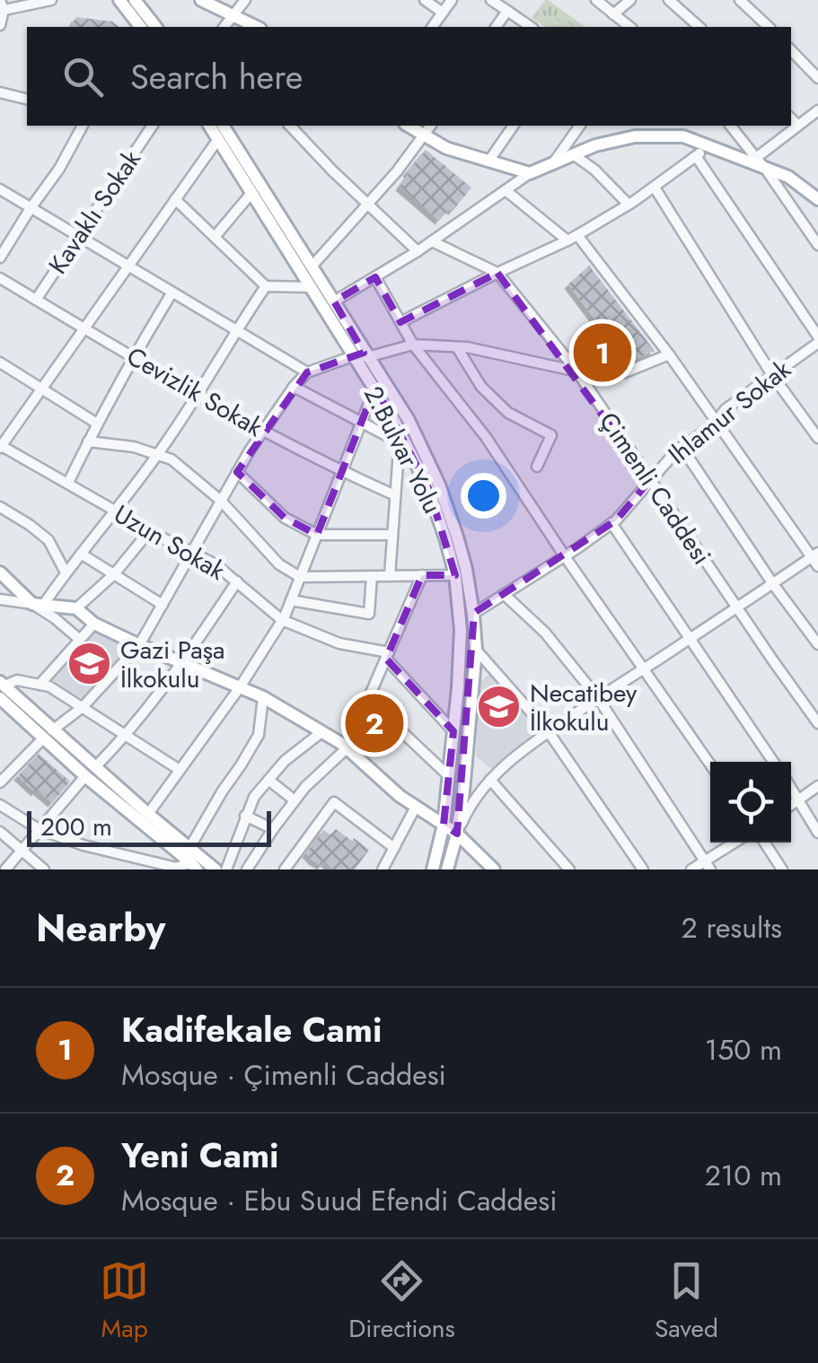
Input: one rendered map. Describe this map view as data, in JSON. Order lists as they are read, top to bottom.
{
  "streets": {
    "main road": ["2.Bulvar Yolu"],
    "street": [
      "Kavaklı Sokak",
      "Cevizlik Sokak",
      "Ihlamur Sokak",
      "Çimenli Caddesi",
      "Uzun Sokak"
    ]
  },
  "crossings": [
    ["Kavaklı Sokak", "Cevizlik Sokak"],
    ["Ihlamur Sokak", "2.Bulvar Yolu"],
    ["Ihlamur Sokak", "Çimenli Caddesi"]
  ],
  "places": {
    "school or university": ["Gazi Paşa İlkokulu", "Necatibey İlkokulu"]
  },
  "scale_bar": "200 m",
  "page": {
    "search": "Search here",
    "pins": ["1", "2"],
    "scale": "200 m",
    "heading": ["Nearby", "2 results"],
    "list": [
      {
        "mark": "1",
        "name": "Kadifekale Cami",
        "note": "Mosque · Çimenli Caddesi",
        "value": "150 m"
      },
      {
        "mark": "2",
        "name": "Yeni Cami",
        "note": "Mosque · Ebu Suud Efendi Caddesi",
        "value": "210 m"
      }
    ],
    "nav": ["Map", "Directions", "Saved"]
  }
}
